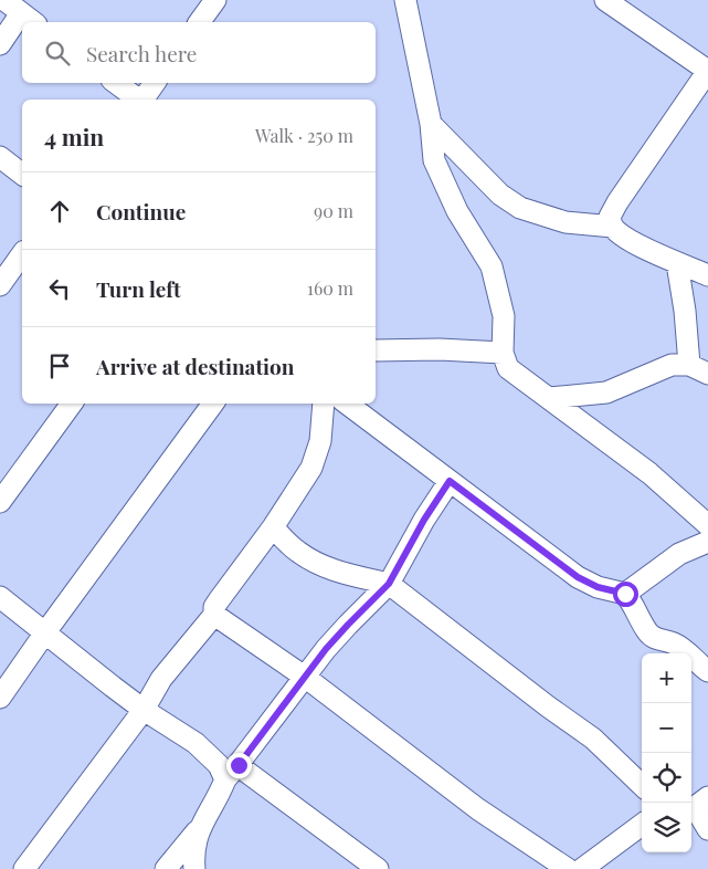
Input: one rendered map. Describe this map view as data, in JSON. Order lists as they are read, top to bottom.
{
  "page": {
    "search": "Search here",
    "heading": ["4 min", "Walk · 250 m"],
    "list": [
      ["Continue", "90 m"],
      ["Turn left", "160 m"],
      "Arrive at destination"
    ],
    "map_buttons": ["+", "−"]
  }
}
